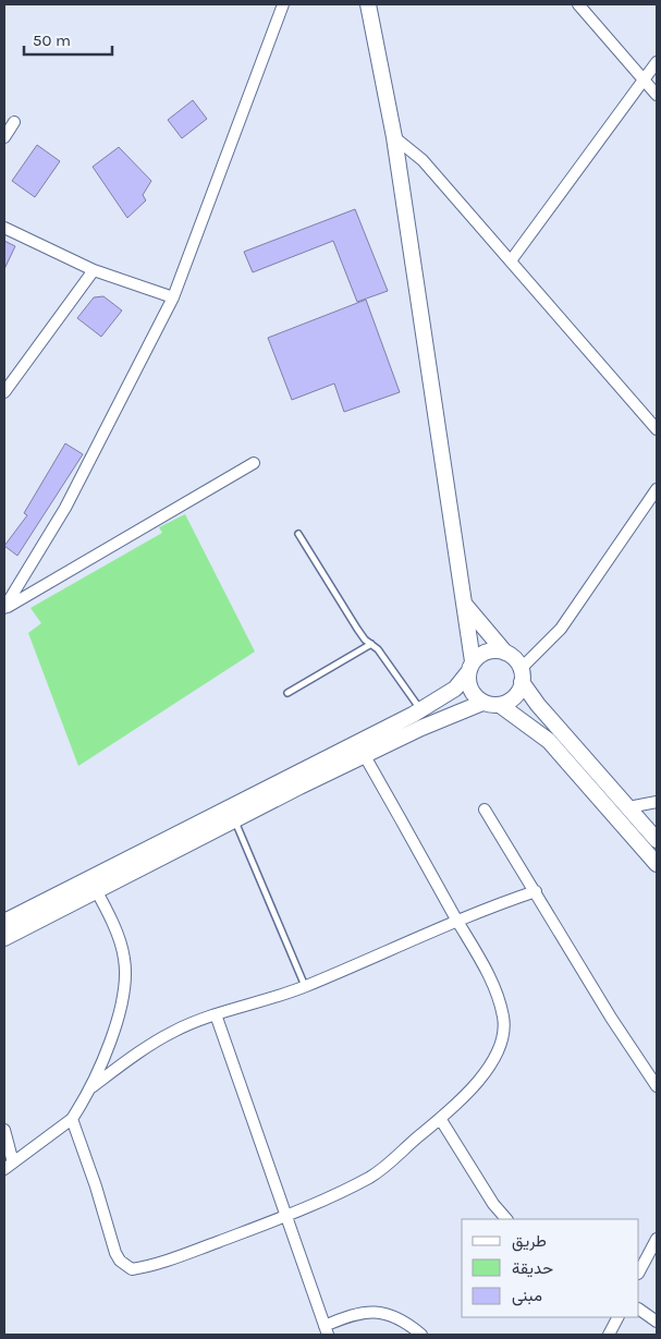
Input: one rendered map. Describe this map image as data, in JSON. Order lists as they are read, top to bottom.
{
  "legend": ["طريق", "حديقة", "مبنى"],
  "scale_bar": "50 m"
}
